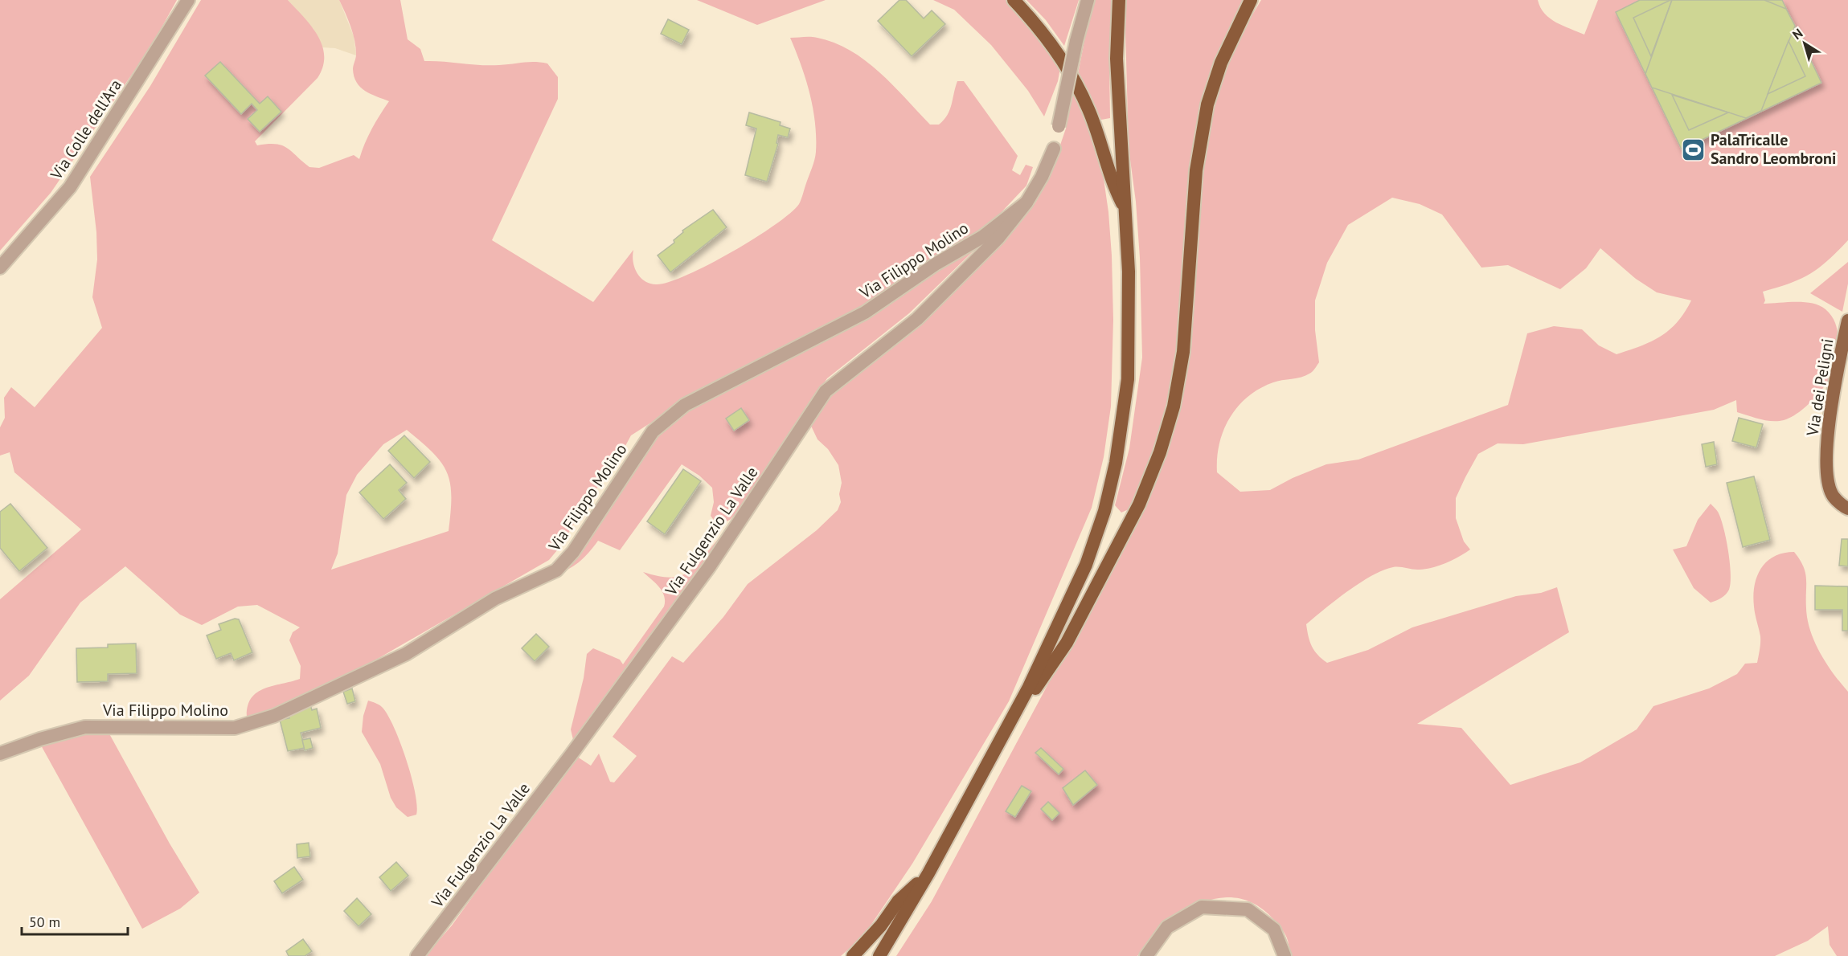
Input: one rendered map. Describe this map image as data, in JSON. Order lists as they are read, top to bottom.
{
  "streets": {
    "main road": ["Via dei Peligni"],
    "street": ["Via Colle dell'Ara", "Via Filippo Molino", "Via Fulgenzio La Valle"]
  },
  "crossings": [
    ["Via Filippo Molino", "Via Fulgenzio La Valle"]
  ],
  "places": {
    "sports": ["PalaTricalle Sandro Leombroni"]
  },
  "scale_bar": "50 m",
  "north": "top left"
}
